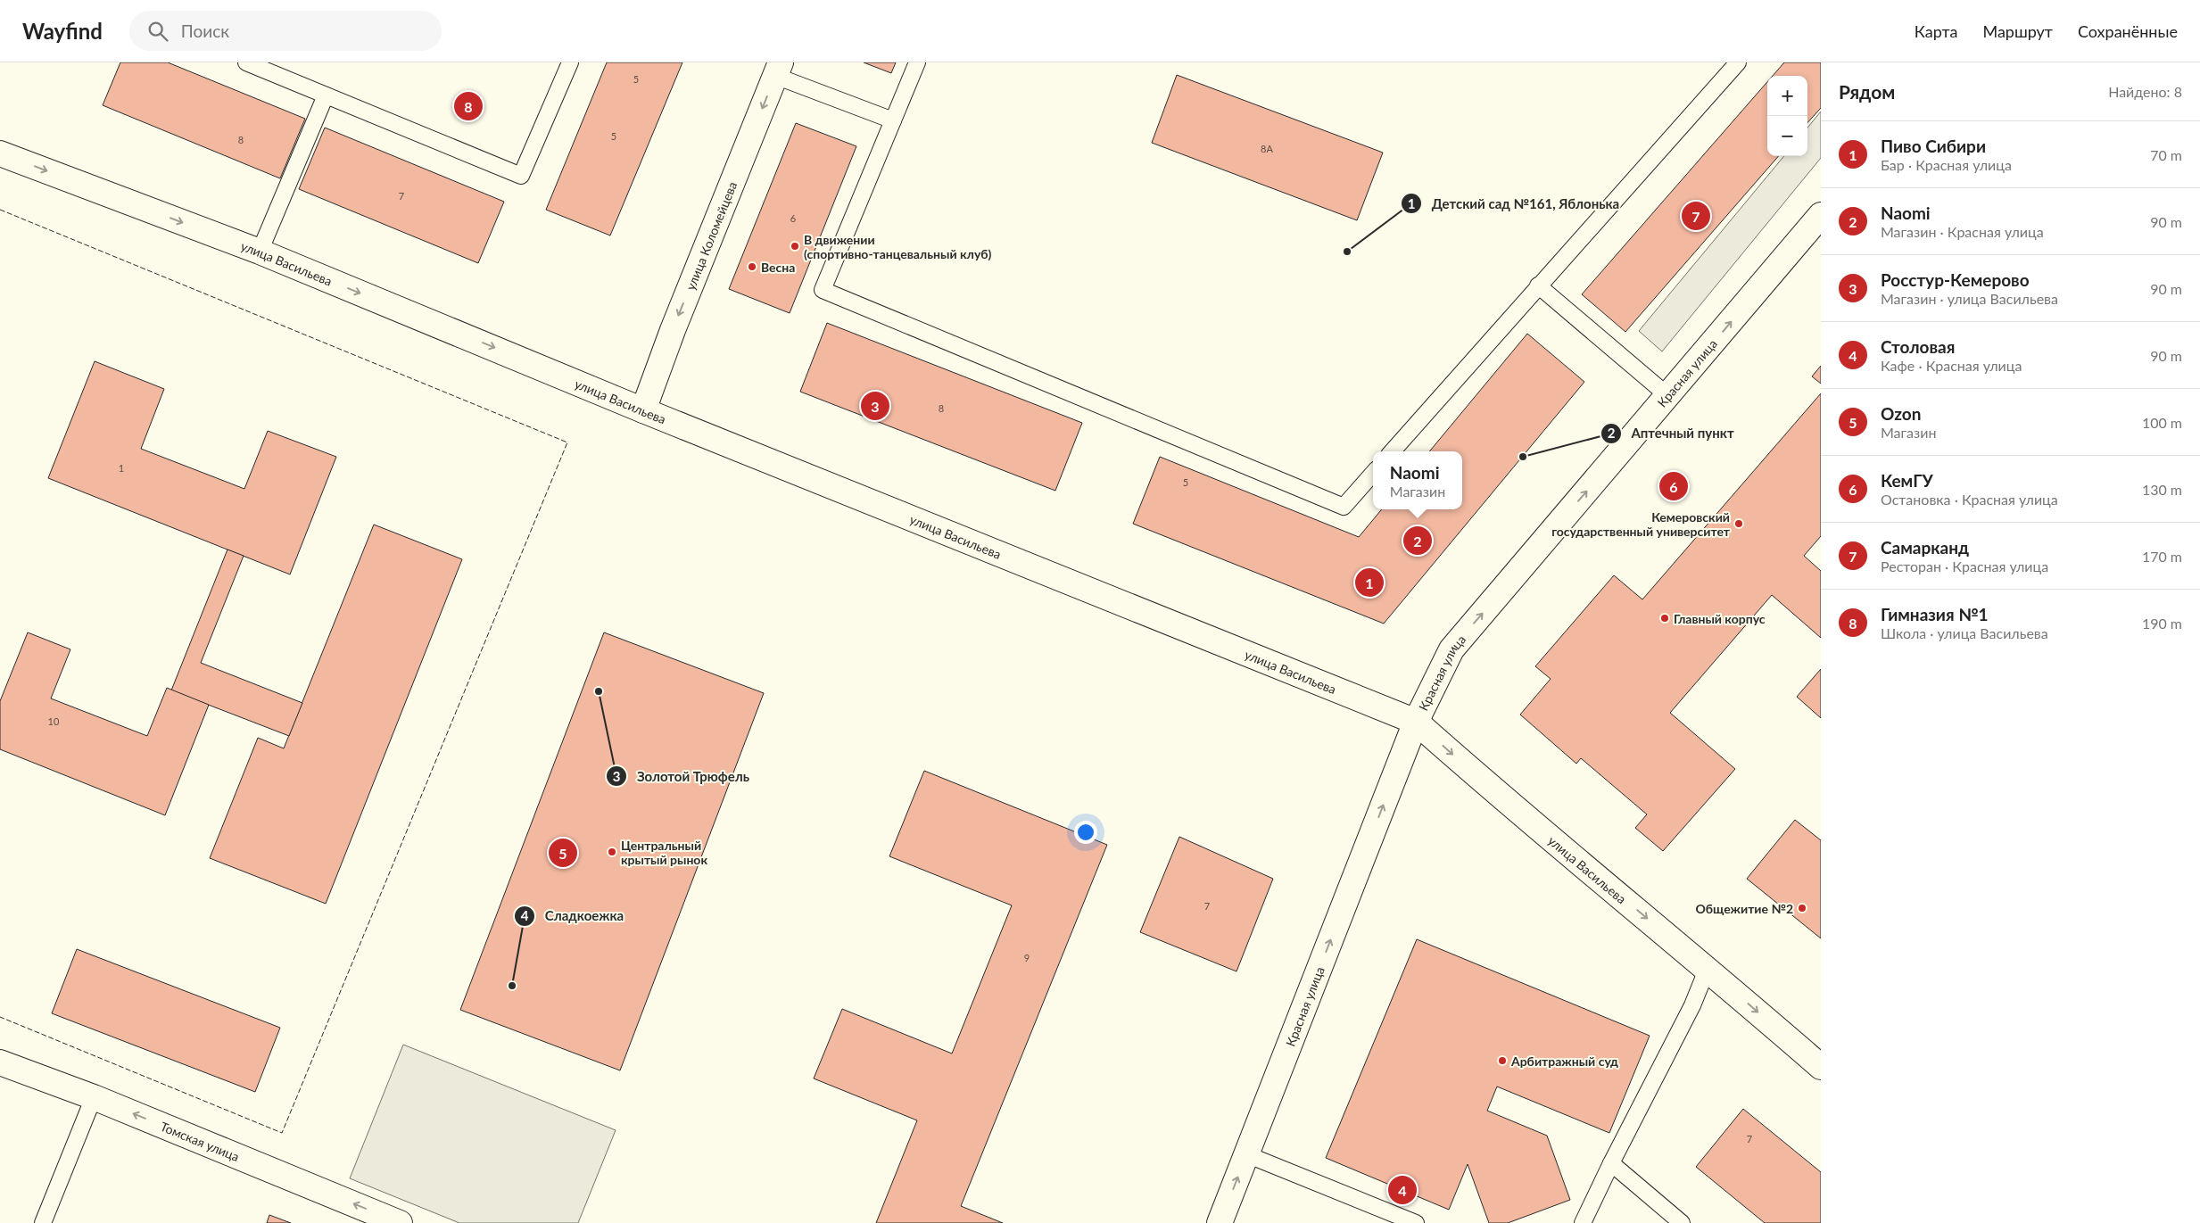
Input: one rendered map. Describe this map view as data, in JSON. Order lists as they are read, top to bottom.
{
  "streets": {
    "street": [
      "улица Коломейцева",
      "улица Васильева",
      "Красная улица",
      "Томская улица"
    ]
  },
  "crossings": [
    ["улица Коломейцева", "улица Васильева"],
    ["улица Васильева", "Красная улица"]
  ],
  "one_way": [
    "улица Коломейцева",
    "улица Васильева",
    "Красная улица",
    "Томская улица"
  ],
  "places": [
    "В движении (спортивно-танцевальный клуб)",
    "Детский сад №161, Яблонька",
    "Весна",
    "Аптечный пункт",
    "Кемеровский государственный университет",
    "Главный корпус",
    "Золотой Трюфель",
    "Центральный крытый рынок",
    "Общежитие №2",
    "Сладкоежка",
    "Арбитражный суд"
  ],
  "house_numbers": [
    "5",
    "5",
    "8",
    "8А",
    "7",
    "6",
    "8",
    "1",
    "5",
    "10",
    "7",
    "9",
    "7"
  ],
  "page": {
    "header": "Wayfind",
    "search": "Поиск",
    "nav": ["Карта", "Маршрут", "Сохранённые"],
    "heading": ["Рядом", "Найдено: 8"],
    "map_buttons": ["+", "−"],
    "pins": [
      "8",
      "7",
      "3",
      "6",
      "2",
      "1",
      "5",
      "4"
    ],
    "list": [
      {
        "mark": "1",
        "name": "Пиво Сибири",
        "note": "Бар · Красная улица",
        "value": "70 m"
      },
      {
        "mark": "2",
        "name": "Naomi",
        "note": "Магазин · Красная улица",
        "value": "90 m"
      },
      {
        "mark": "3",
        "name": "Росстур-Кемерово",
        "note": "Магазин · улица Васильева",
        "value": "90 m"
      },
      {
        "mark": "4",
        "name": "Столовая",
        "note": "Кафе · Красная улица",
        "value": "90 m"
      },
      {
        "mark": "5",
        "name": "Ozon",
        "note": "Магазин",
        "value": "100 m"
      },
      {
        "mark": "6",
        "name": "КемГУ",
        "note": "Остановка · Красная улица",
        "value": "130 m"
      },
      {
        "mark": "7",
        "name": "Самарканд",
        "note": "Ресторан · Красная улица",
        "value": "170 m"
      },
      {
        "mark": "8",
        "name": "Гимназия №1",
        "note": "Школа · улица Васильева",
        "value": "190 m"
      }
    ],
    "popup": ["Naomi", "Магазин"]
  }
}
